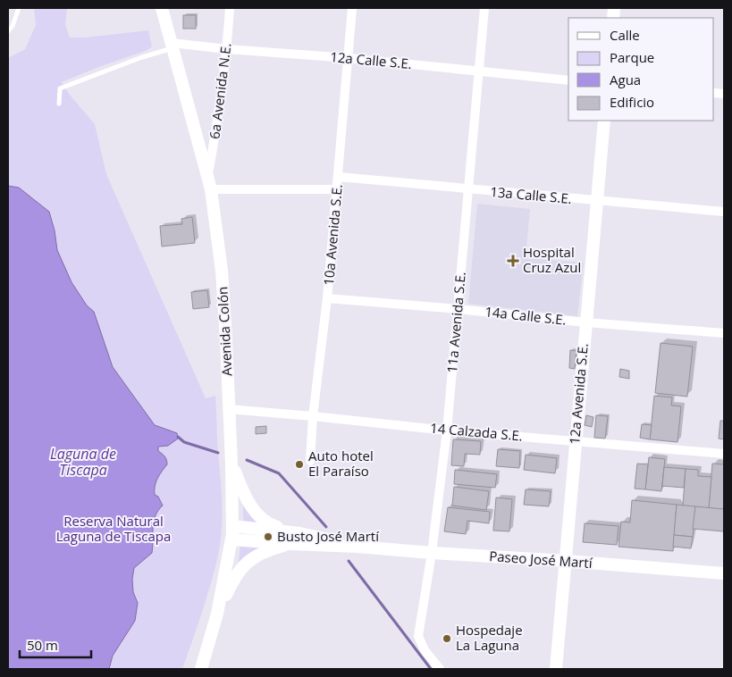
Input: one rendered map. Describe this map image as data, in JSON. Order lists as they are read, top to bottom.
{
  "streets": {
    "main road": ["Avenida Colón", "12a Avenida S.E.", "Paseo José Martí"],
    "street": [
      "12a Calle S.E.",
      "6a Avenida N.E.",
      "13a Calle S.E.",
      "10a Avenida S.E.",
      "14a Calle S.E.",
      "11a Avenida S.E.",
      "14 Calzada S.E."
    ]
  },
  "crossings": [
    ["12a Calle S.E.", "6a Avenida N.E."],
    ["12a Calle S.E.", "10a Avenida S.E."],
    ["12a Calle S.E.", "11a Avenida S.E."],
    ["12a Calle S.E.", "Avenida Colón"],
    ["6a Avenida N.E.", "Avenida Colón"],
    ["13a Calle S.E.", "10a Avenida S.E."],
    ["13a Calle S.E.", "11a Avenida S.E."],
    ["13a Calle S.E.", "12a Avenida S.E."],
    ["10a Avenida S.E.", "14a Calle S.E."],
    ["10a Avenida S.E.", "14 Calzada S.E."],
    ["14a Calle S.E.", "11a Avenida S.E."],
    ["14a Calle S.E.", "12a Avenida S.E."],
    ["11a Avenida S.E.", "14 Calzada S.E."],
    ["11a Avenida S.E.", "Paseo José Martí"],
    ["Avenida Colón", "14 Calzada S.E."],
    ["Avenida Colón", "Paseo José Martí"],
    ["12a Avenida S.E.", "14 Calzada S.E."],
    ["12a Avenida S.E.", "Paseo José Martí"]
  ],
  "water": ["Laguna de Tiscapa"],
  "parks": ["Reserva Natural Laguna de Tiscapa"],
  "places": {
    "health": ["Hospital Cruz Azul"],
    "other": ["Auto hotel El Paraíso", "Busto José Martí", "Hospedaje La Laguna"]
  },
  "legend": [
    "Calle",
    "Parque",
    "Agua",
    "Edificio"
  ],
  "scale_bar": "50 m"
}
